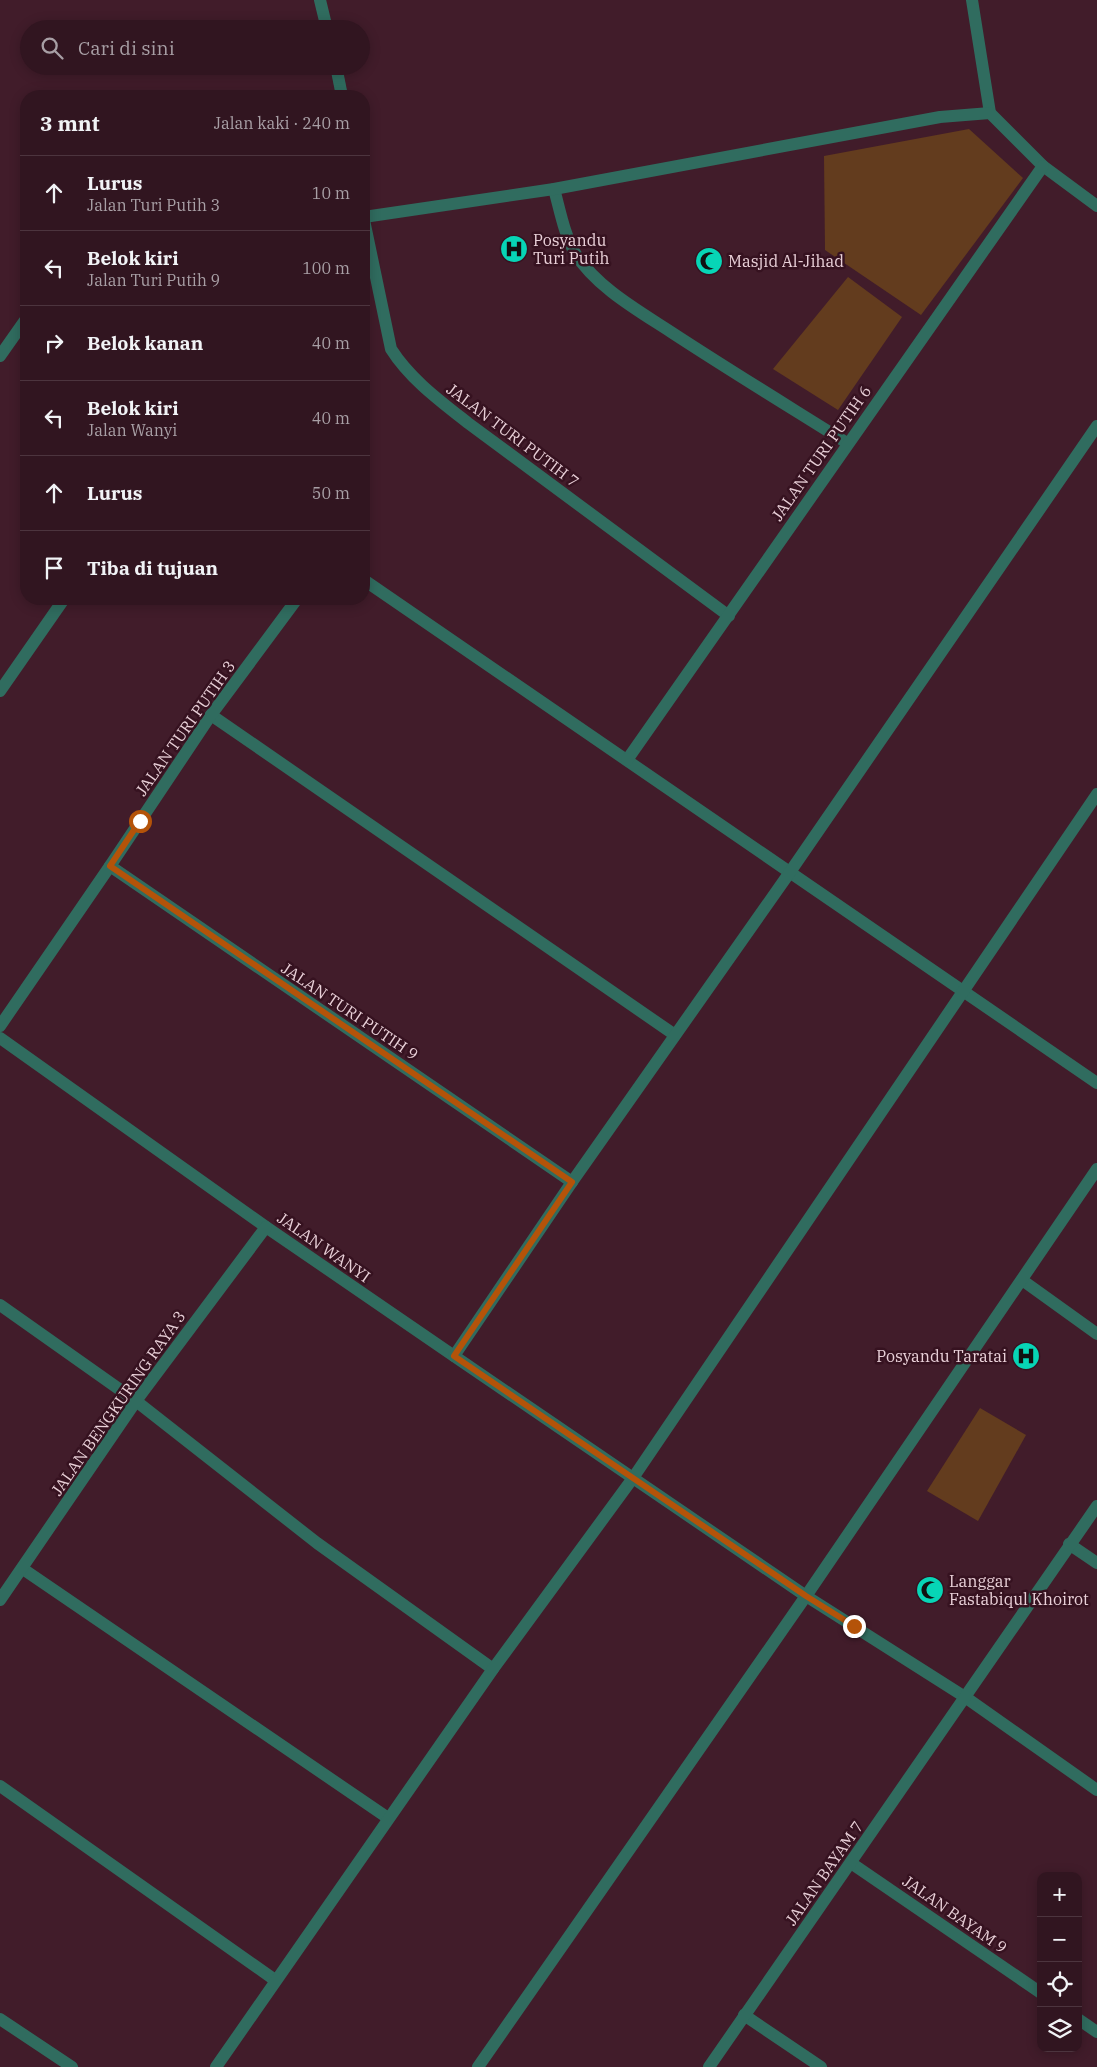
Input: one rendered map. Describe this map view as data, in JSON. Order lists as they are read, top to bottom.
{
  "streets": {
    "street": [
      "JALAN TURI PUTIH 7",
      "JALAN TURI PUTIH 6",
      "JALAN TURI PUTIH 3",
      "JALAN TURI PUTIH 9",
      "JALAN WANYI",
      "JALAN BENGKURING RAYA 3",
      "JALAN BAYAM 7",
      "JALAN BAYAM 9"
    ]
  },
  "crossings": [
    ["JALAN TURI PUTIH 7", "JALAN TURI PUTIH 6"],
    ["JALAN TURI PUTIH 3", "JALAN TURI PUTIH 9"],
    ["JALAN WANYI", "JALAN BENGKURING RAYA 3"],
    ["JALAN WANYI", "JALAN BAYAM 7"],
    ["JALAN BAYAM 7", "JALAN BAYAM 9"]
  ],
  "places": {
    "hospital": ["Posyandu Turi Putih", "Posyandu Taratai"],
    "mosque": ["Masjid Al-Jihad", "Langgar Fastabiqul Khoirot"]
  },
  "page": {
    "search": "Cari di sini",
    "heading": ["3 mnt", "Jalan kaki · 240 m"],
    "list": [
      ["Lurus", "Jalan Turi Putih 3", "10 m"],
      ["Belok kiri", "Jalan Turi Putih 9", "100 m"],
      ["Belok kanan", "40 m"],
      ["Belok kiri", "Jalan Wanyi", "40 m"],
      ["Lurus", "50 m"],
      "Tiba di tujuan"
    ],
    "map_buttons": ["+", "−"]
  }
}
